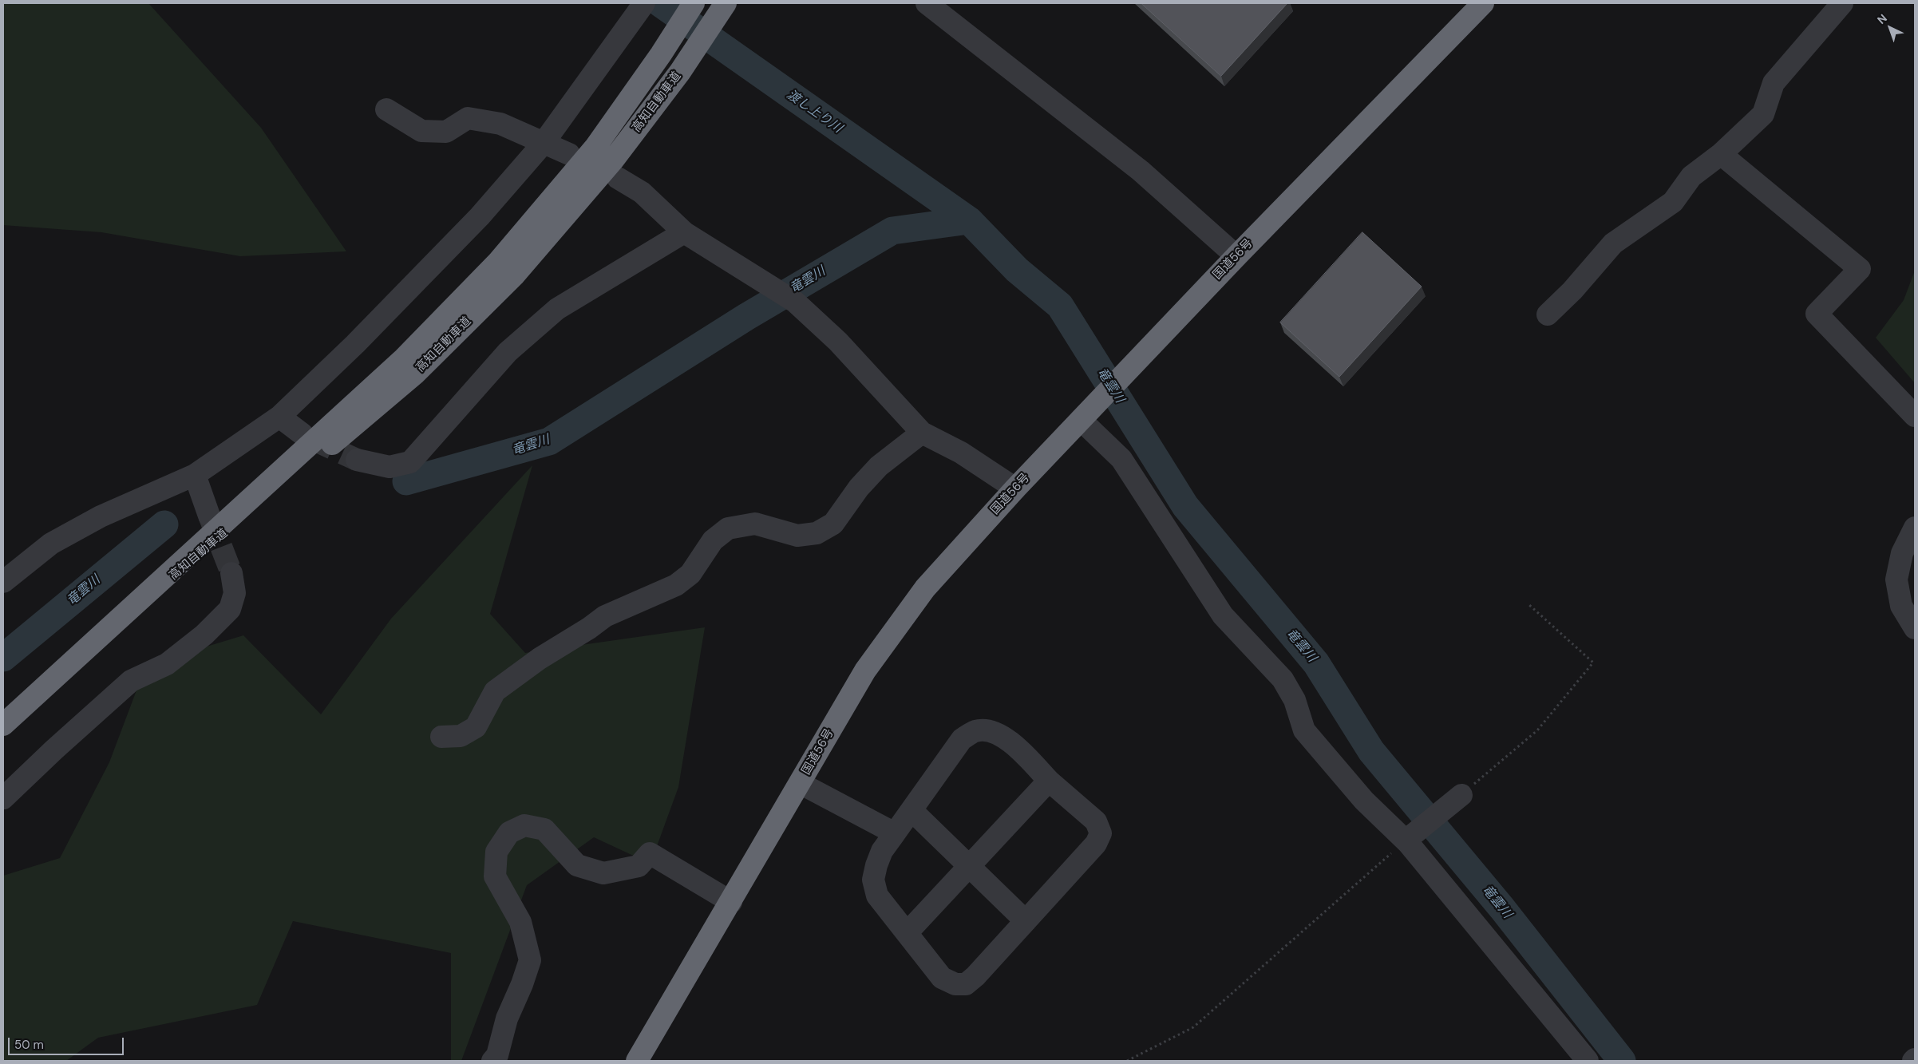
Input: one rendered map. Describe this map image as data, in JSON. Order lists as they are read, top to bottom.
{
  "streets": {
    "highway": ["高知自動車道", "国道56号"]
  },
  "water": ["渡し上り川", "竜雲川"],
  "scale_bar": "50 m",
  "north": "top left"
}
